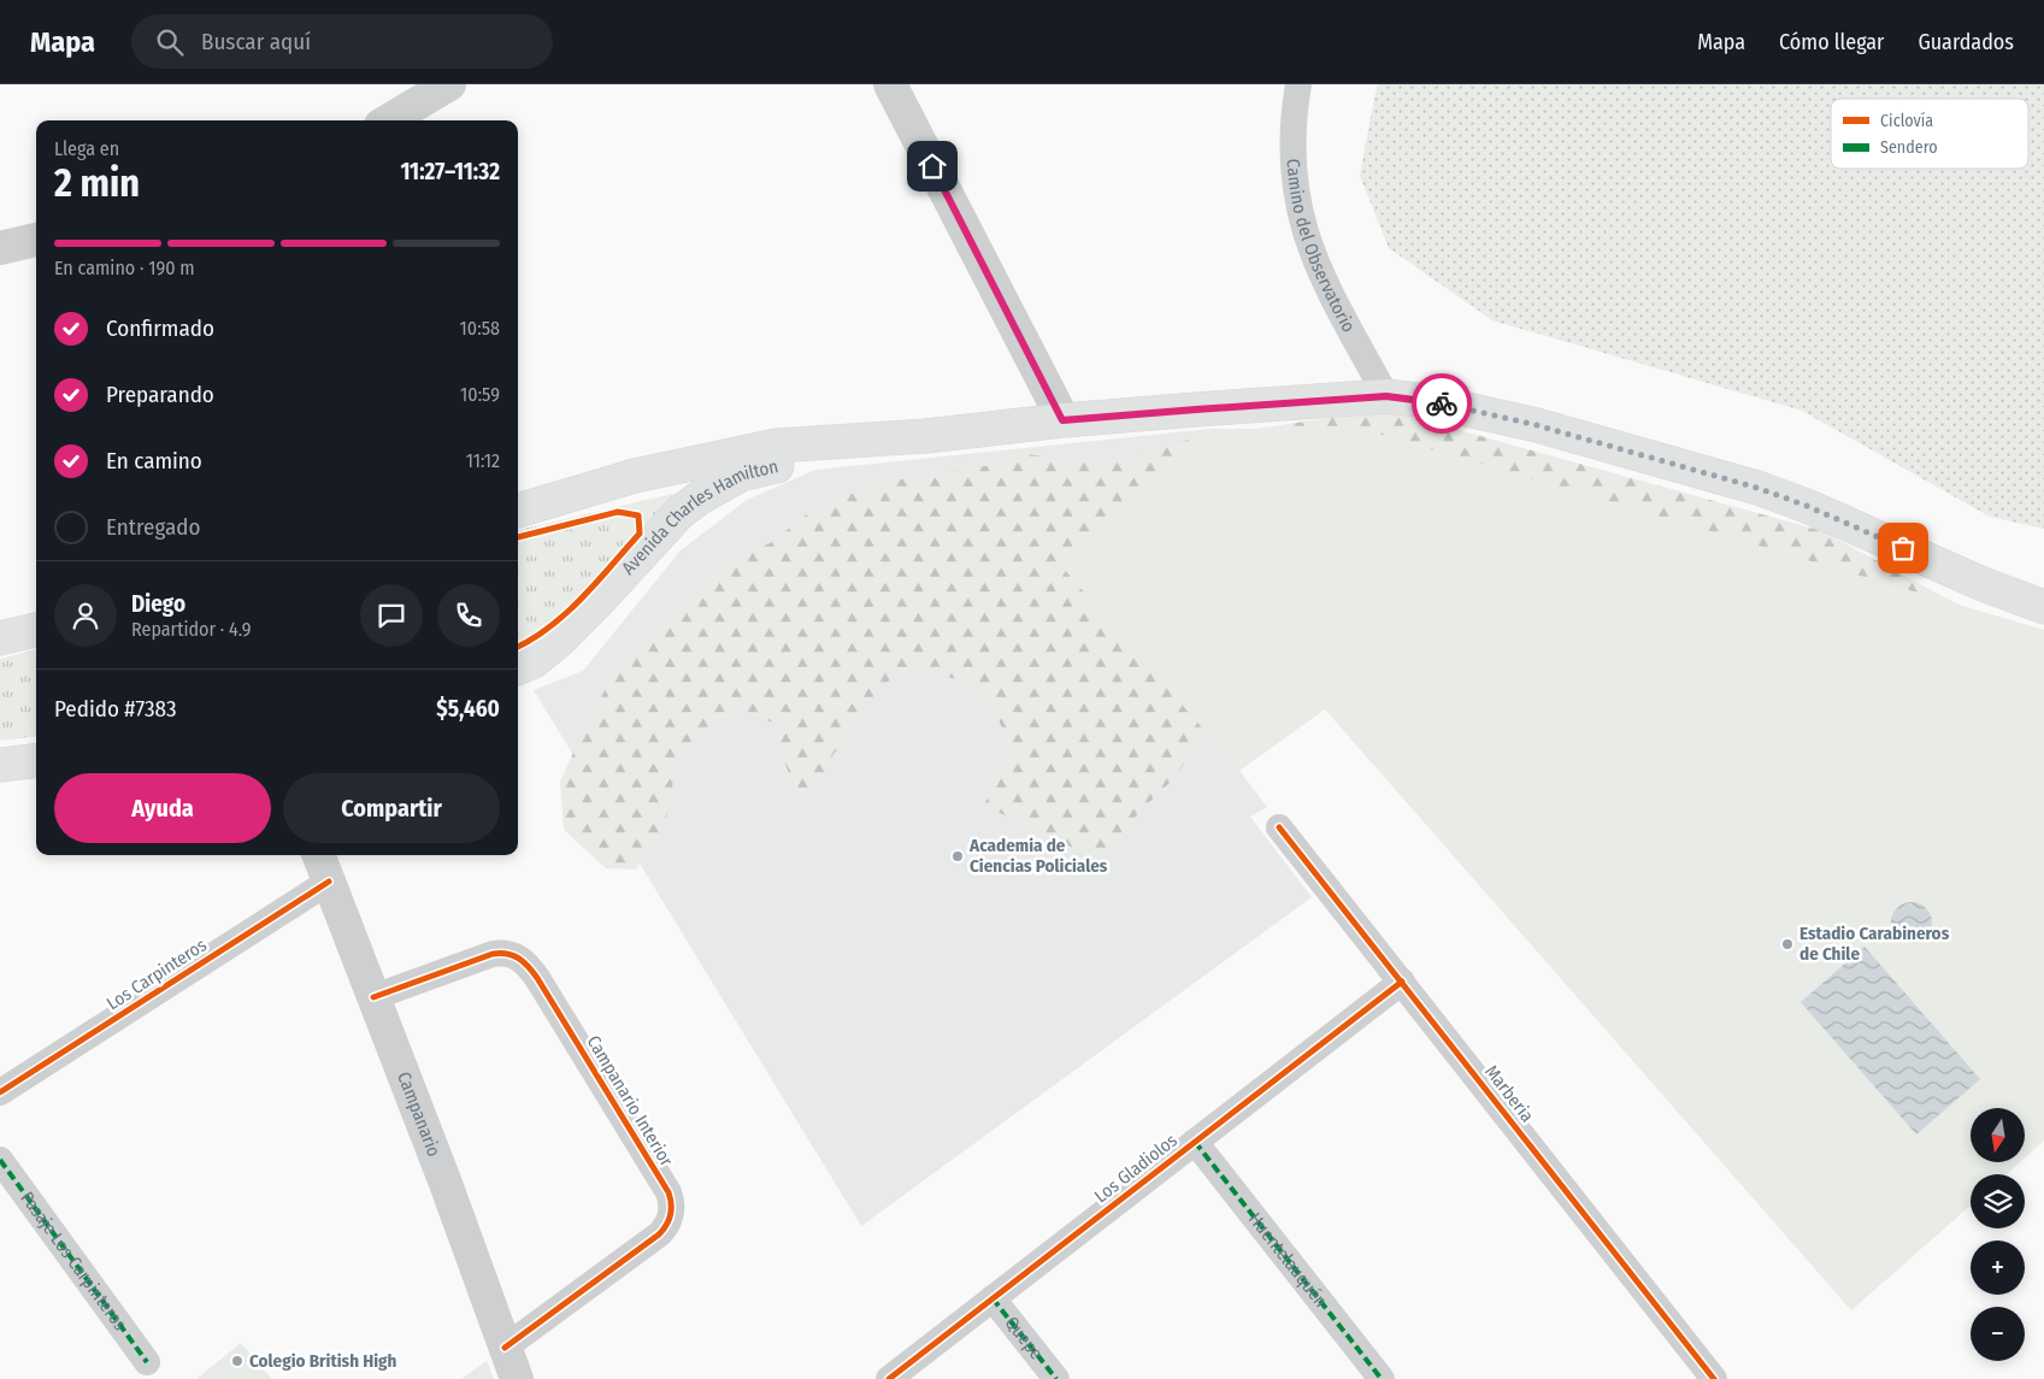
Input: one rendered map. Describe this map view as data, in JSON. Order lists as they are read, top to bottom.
{
  "streets": {
    "main road": ["Avenida Charles Hamilton"],
    "street": [
      "Camino del Observatorio",
      "Los Carpinteros",
      "Marberia",
      "Campanario Interior",
      "Campanario",
      "Los Gladiolos",
      "Huentelauquén",
      "Pasaje Los Carpinteros",
      "Quepe"
    ]
  },
  "crossings": [
    ["Camino del Observatorio", "Avenida Charles Hamilton"],
    ["Los Carpinteros", "Campanario"],
    ["Marberia", "Los Gladiolos"],
    ["Campanario Interior", "Campanario"],
    ["Los Gladiolos", "Huentelauquén"],
    ["Los Gladiolos", "Quepe"]
  ],
  "places": ["Academia de Ciencias Policiales", "Estadio Carabineros de Chile", "Colegio British High"],
  "legend": ["Ciclovía", "Sendero"],
  "north": "bottom",
  "page": {
    "header": "Mapa",
    "search": "Buscar aquí",
    "nav": ["Mapa", "Cómo llegar", "Guardados"],
    "heading": ["2 min", "Llega en", "11:27–11:32"],
    "panel": [
      "Diego",
      "Repartidor · 4.9",
      "Pedido #7383",
      "$5,460"
    ],
    "bar": "En camino · 190 m",
    "list": [
      ["Confirmado", "10:58"],
      ["Preparando", "10:59"],
      ["En camino", "11:12"],
      "Entregado"
    ],
    "buttons": ["Ayuda", "Compartir"],
    "map_buttons": ["+", "−"]
  }
}
